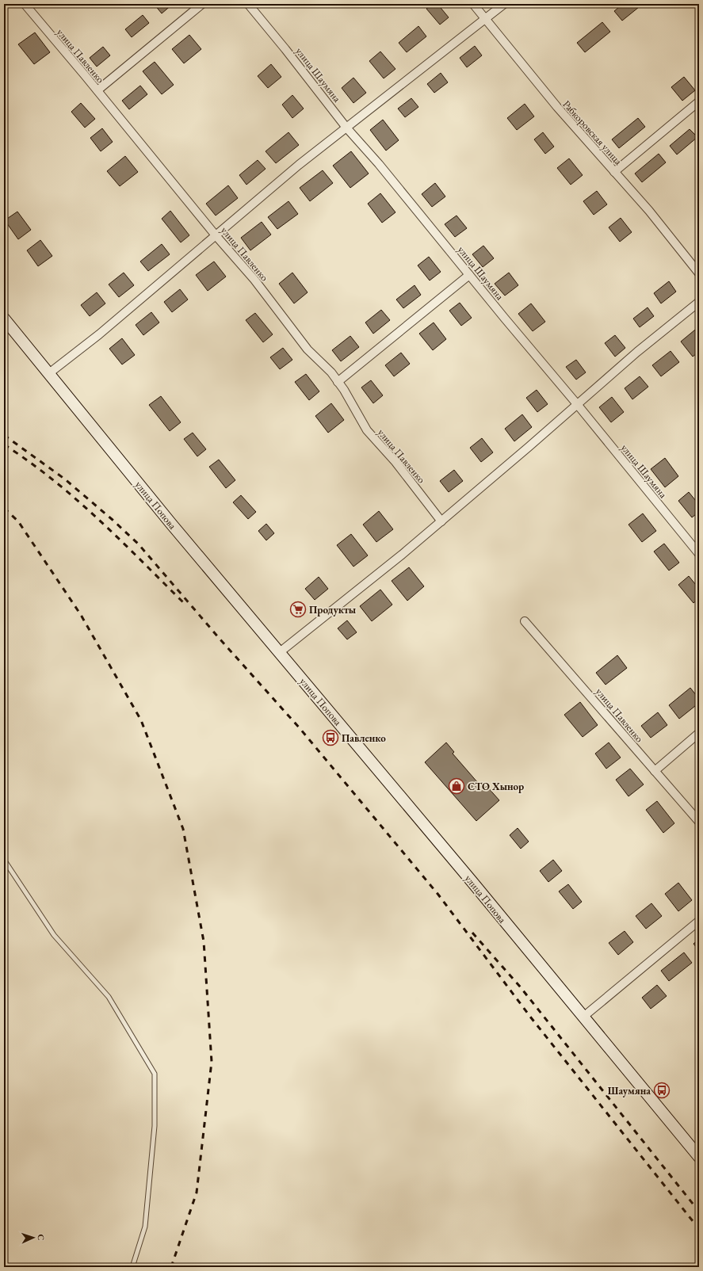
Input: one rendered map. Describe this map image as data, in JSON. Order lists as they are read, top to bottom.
{
  "streets": {
    "main road": ["улица Попова"],
    "street": ["улица Павленко", "улица Шаумяна", "Рабкоровская улица"]
  },
  "places": {
    "supermarket": ["Продукты"],
    "bus stop": ["Павленко", "Шаумяна"],
    "shop": ["СТО Хынор"]
  },
  "north": "right"
}
